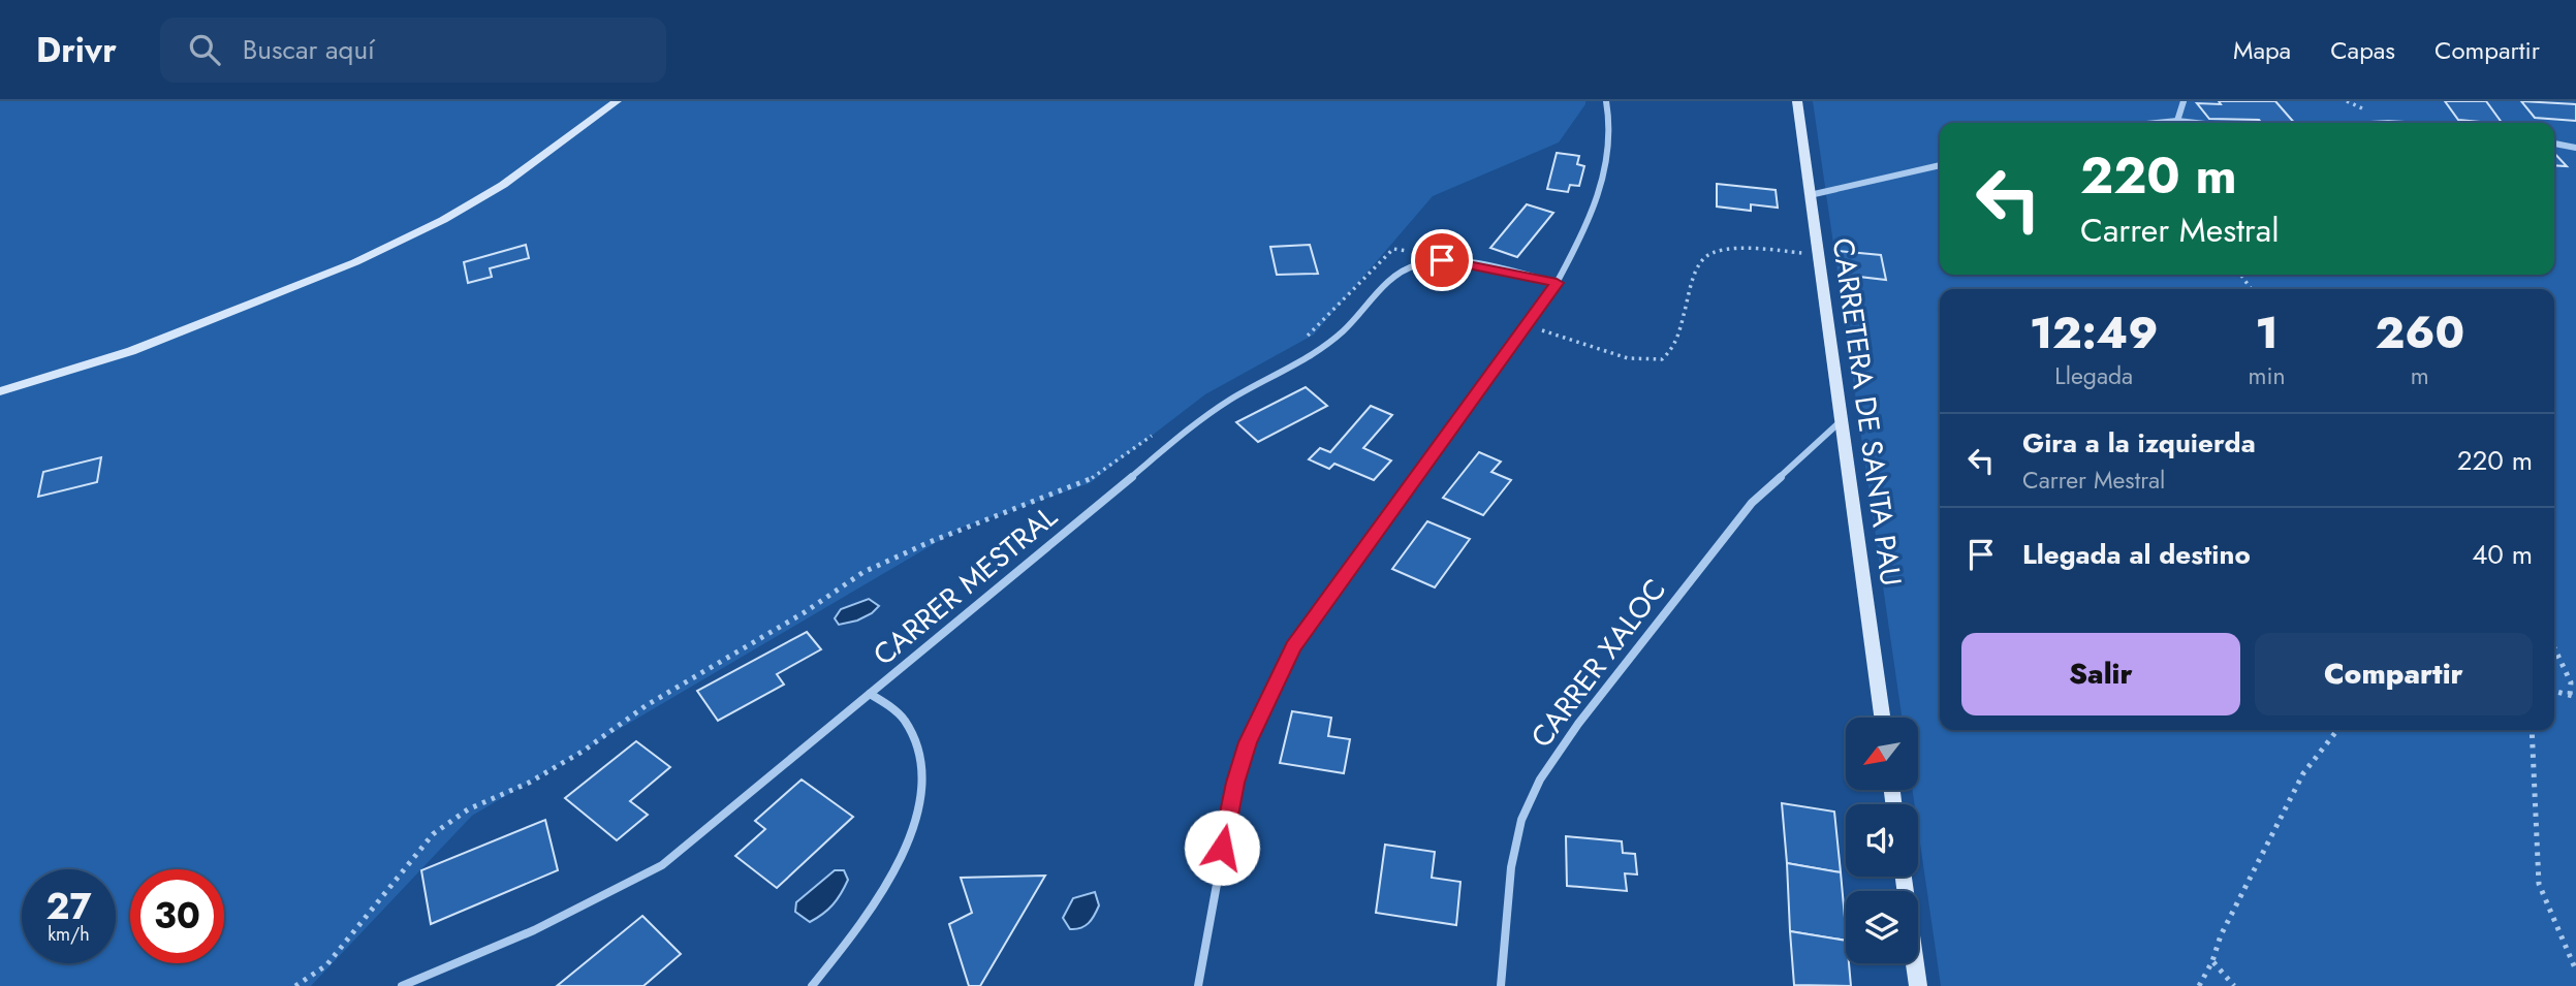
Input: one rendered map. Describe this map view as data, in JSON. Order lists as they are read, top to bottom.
{
  "streets": {
    "main road": ["CARRETERA DE SANTA PAU"],
    "street": ["CARRER MESTRAL", "CARRER XALOC"]
  },
  "crossings": [
    ["CARRETERA DE SANTA PAU", "CARRER XALOC"]
  ],
  "north": "bottom left",
  "page": {
    "header": "Drivr",
    "search": "Buscar aquí",
    "nav": ["Mapa", "Capas", "Compartir"],
    "turn": ["220 m", "Carrer Mestral"],
    "eta": [
      "12:49",
      "Llegada",
      "1",
      "min",
      "260",
      "m"
    ],
    "list": [
      {
        "name": "Gira a la izquierda",
        "note": "Carrer Mestral",
        "value": "220 m"
      },
      {
        "name": "Llegada al destino",
        "value": "40 m"
      }
    ],
    "buttons": ["Salir", "Compartir"],
    "speed": "27 km/h",
    "limit": "30"
  }
}
